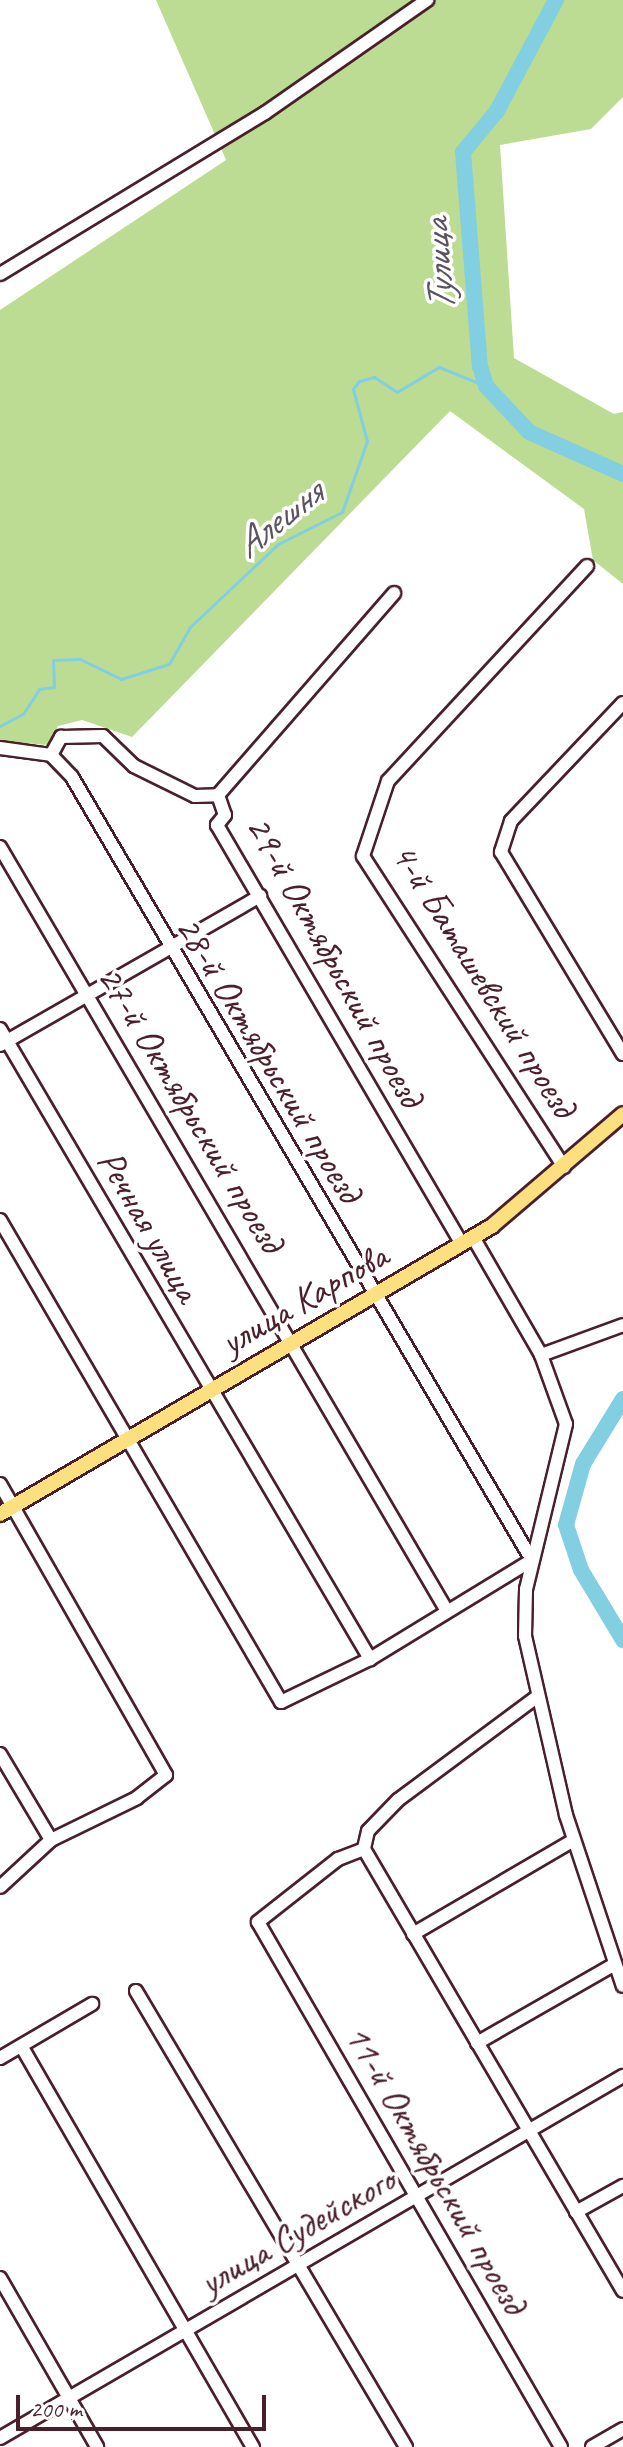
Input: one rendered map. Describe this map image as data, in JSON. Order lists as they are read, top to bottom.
{
  "streets": {
    "main road": ["улица Карпова"],
    "street": [
      "29-й Октябрьский проезд",
      "4-й Баташевский проезд",
      "28-й Октябрьский проезд",
      "27-й Октябрьский проезд",
      "Речная улица",
      "11-й Октябрьский проезд",
      "улица Судейского"
    ]
  },
  "crossings": [
    ["29-й Октябрьский проезд", "28-й Октябрьский проезд"],
    ["29-й Октябрьский проезд", "улица Карпова"],
    ["4-й Баташевский проезд", "улица Карпова"],
    ["28-й Октябрьский проезд", "улица Карпова"],
    ["27-й Октябрьский проезд", "улица Карпова"],
    ["Речная улица", "улица Карпова"],
    ["11-й Октябрьский проезд", "улица Судейского"]
  ],
  "water": ["Тулица", "Алешня"],
  "scale_bar": "200 m"
}
